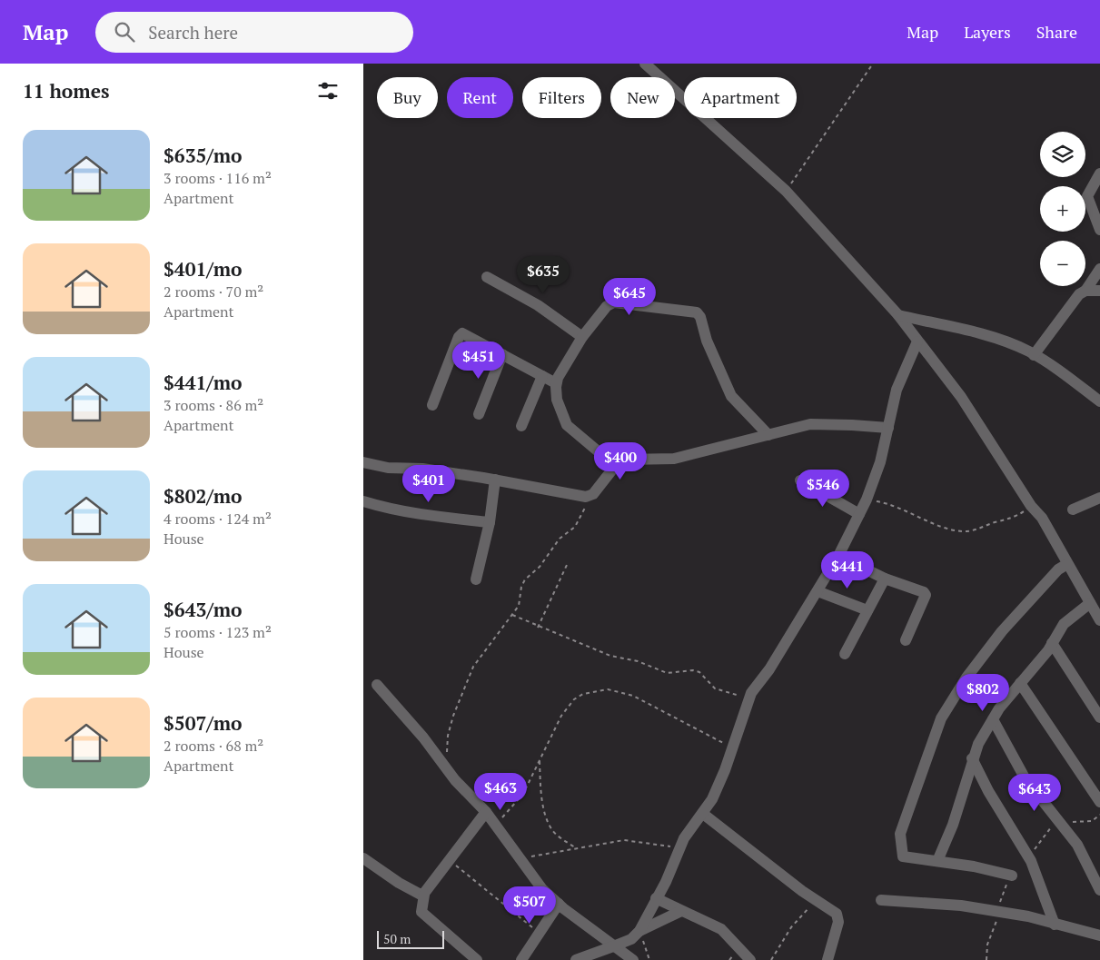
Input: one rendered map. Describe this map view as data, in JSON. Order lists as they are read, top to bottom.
{
  "scale_bar": "50 m",
  "page": {
    "header": "Map",
    "search": "Search here",
    "nav": ["Map", "Layers", "Share"],
    "heading": "11 homes",
    "chip": [
      "Buy",
      "Rent",
      "Filters",
      "New",
      "Apartment"
    ],
    "list": [
      {
        "name": "$635/mo",
        "note": "3 rooms · 116 m² · Apartment"
      },
      {
        "name": "$401/mo",
        "note": "2 rooms · 70 m² · Apartment"
      },
      {
        "name": "$441/mo",
        "note": "3 rooms · 86 m² · Apartment"
      },
      {
        "name": "$802/mo",
        "note": "4 rooms · 124 m² · House"
      },
      {
        "name": "$643/mo",
        "note": "5 rooms · 123 m² · House"
      },
      {
        "name": "$507/mo",
        "note": "2 rooms · 68 m² · Apartment"
      }
    ],
    "map_buttons": ["+", "−"],
    "price": [
      "$635",
      "$645",
      "$451",
      "$400",
      "$401",
      "$546",
      "$441",
      "$802",
      "$463",
      "$643",
      "$507"
    ],
    "scale": "50 m"
  }
}
